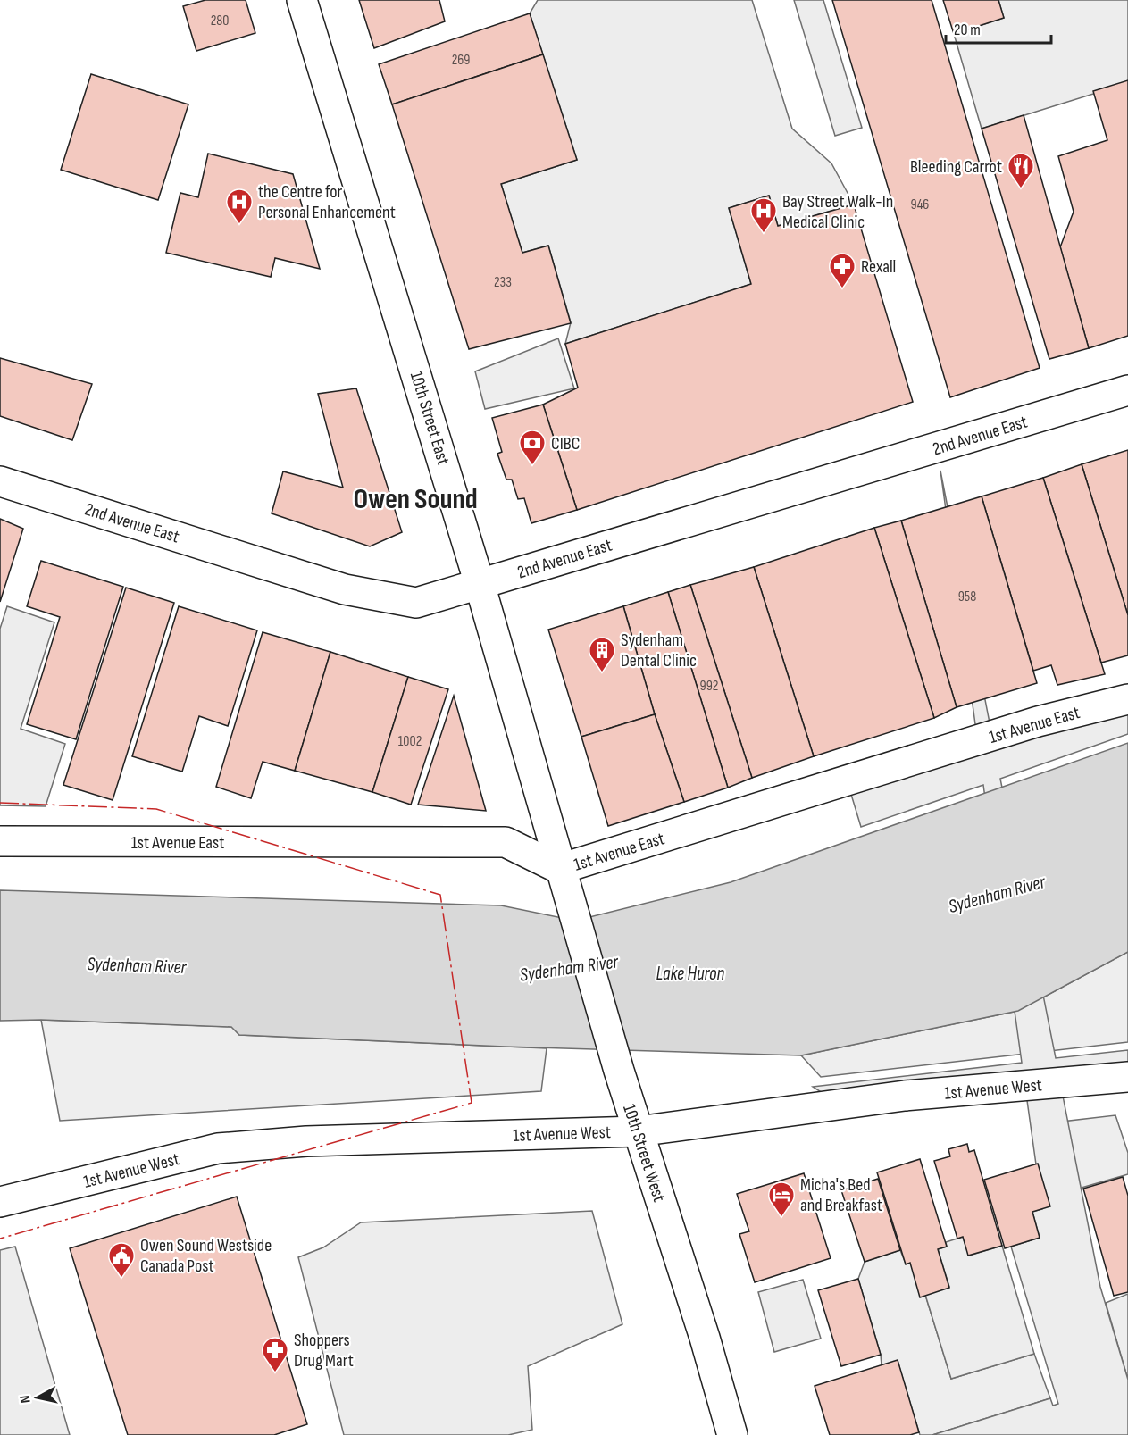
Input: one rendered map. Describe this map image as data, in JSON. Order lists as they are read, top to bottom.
{
  "streets": {
    "street": [
      "10th Street East",
      "2nd Avenue East",
      "1st Avenue East",
      "1st Avenue West",
      "10th Street West"
    ]
  },
  "crossings": [
    ["10th Street East", "2nd Avenue East"],
    ["10th Street East", "1st Avenue East"],
    ["10th Street East", "10th Street West"],
    ["1st Avenue East", "10th Street West"],
    ["1st Avenue West", "10th Street West"]
  ],
  "districts": ["Owen Sound"],
  "water": ["Sydenham River", "Lake Huron"],
  "places": {
    "restaurant": ["Bleeding Carrot"],
    "hospital": ["the Centre for Personal Enhancement", "Bay Street Walk-In Medical Clinic"],
    "pharmacy": ["Rexall", "Shoppers Drug Mart"],
    "bank": ["CIBC"],
    "building": ["Sydenham Dental Clinic"],
    "hotel": ["Micha's Bed and Breakfast"],
    "public building": ["Owen Sound Westside Canada Post"]
  },
  "house_numbers": [
    "280",
    "269",
    "946",
    "233",
    "958",
    "992",
    "1002"
  ],
  "scale_bar": "20 m",
  "north": "left"
}
